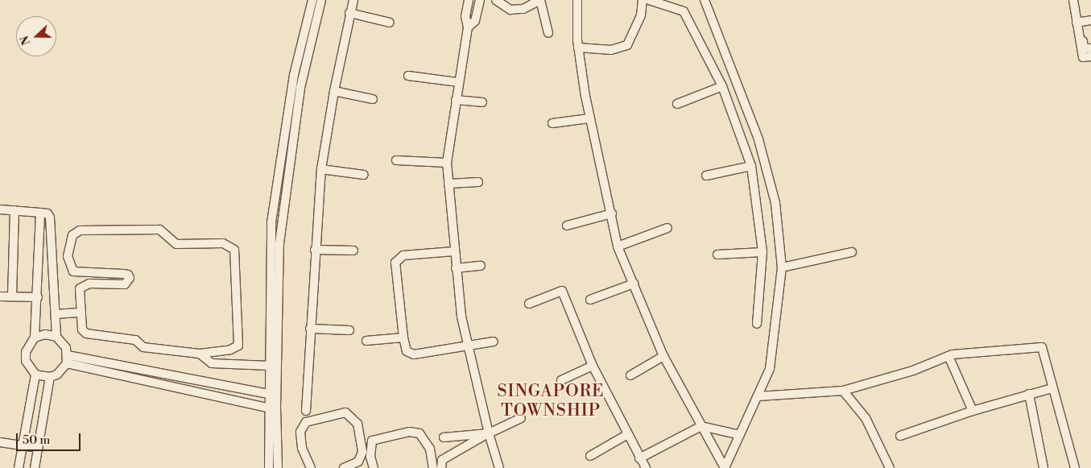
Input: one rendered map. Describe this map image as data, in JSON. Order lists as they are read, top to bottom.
{
  "districts": ["SINGAPORE TOWNSHIP"],
  "scale_bar": "50 m",
  "north": "left"
}
